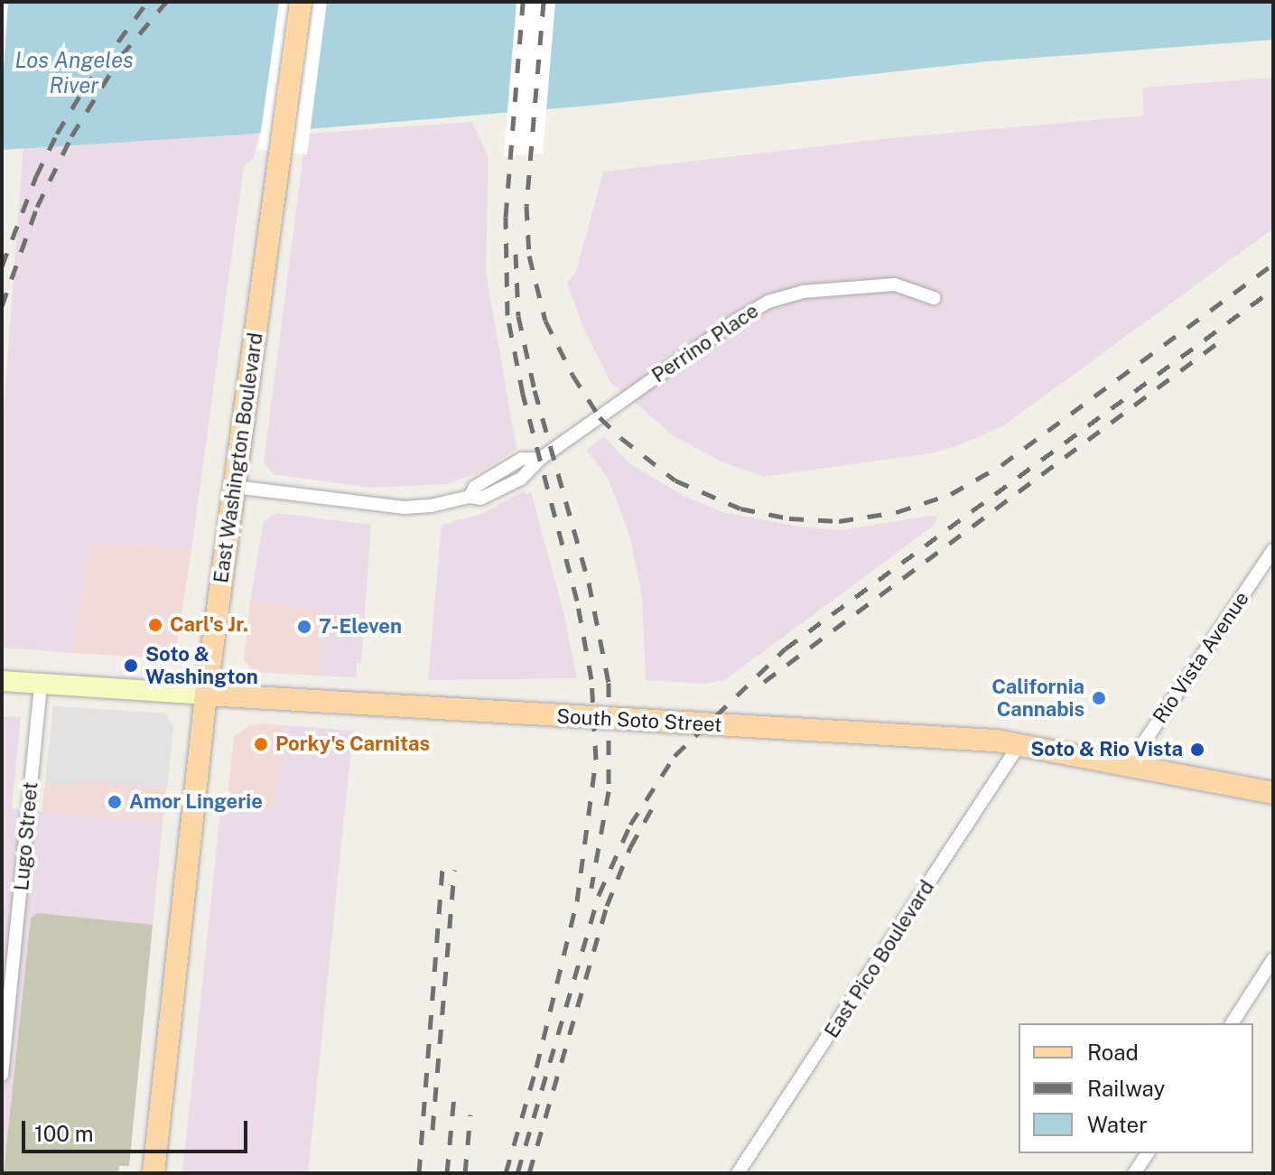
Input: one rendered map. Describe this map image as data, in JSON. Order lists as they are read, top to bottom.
{
  "streets": {
    "main road": ["East Washington Boulevard", "South Soto Street"],
    "street": [
      "Perrino Place",
      "Rio Vista Avenue",
      "Lugo Street",
      "East Pico Boulevard"
    ]
  },
  "crossings": [
    ["Perrino Place", "East Washington Boulevard"],
    ["East Washington Boulevard", "South Soto Street"],
    ["Rio Vista Avenue", "South Soto Street"],
    ["South Soto Street", "Lugo Street"],
    ["South Soto Street", "East Pico Boulevard"]
  ],
  "water": ["Los Angeles River"],
  "places": [
    "Carl's Jr.",
    "7-Eleven",
    "Soto & Washington",
    "California Cannabis",
    "Porky's Carnitas",
    "Soto & Rio Vista",
    "Amor Lingerie"
  ],
  "legend": ["Road", "Railway", "Water"],
  "scale_bar": "100 m"
}
